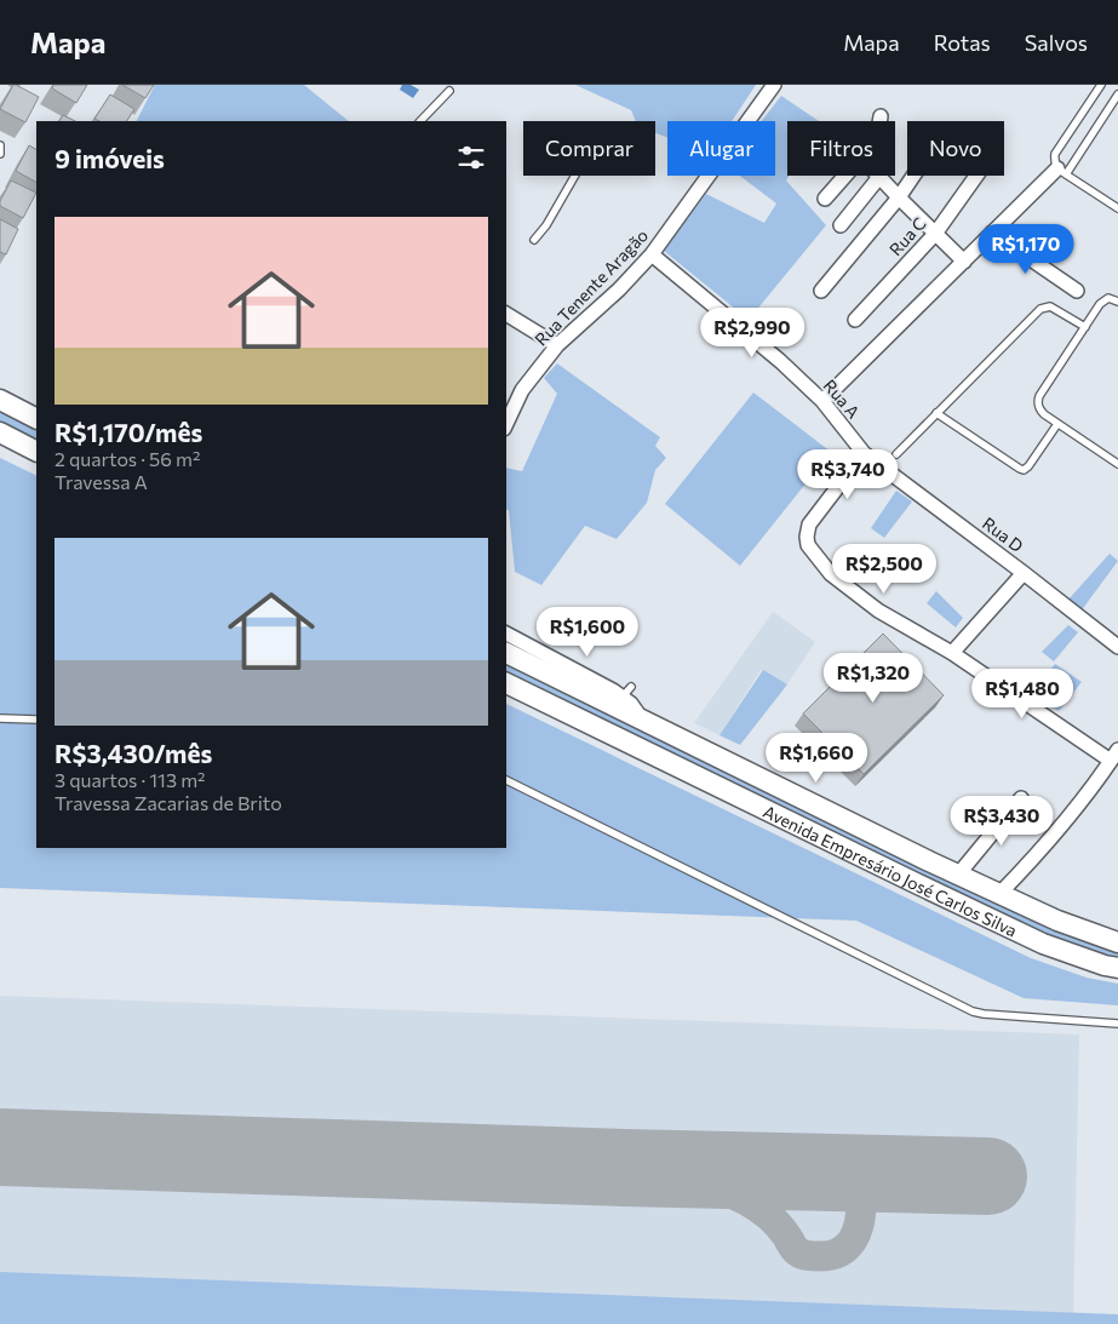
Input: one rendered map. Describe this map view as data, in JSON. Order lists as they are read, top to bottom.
{
  "streets": {
    "main road": ["Avenida Empresário José Carlos Silva"],
    "street": [
      "Rua C",
      "Rua Tenente Aragão",
      "Rua A",
      "Rua D"
    ]
  },
  "crossings": [
    ["Rua Tenente Aragão", "Rua A"],
    ["Rua A", "Rua D"]
  ],
  "page": {
    "header": "Mapa",
    "nav": ["Mapa", "Rotas", "Salvos"],
    "chip": [
      "Comprar",
      "Alugar",
      "Filtros",
      "Novo"
    ],
    "heading": "9 imóveis",
    "list": [
      {
        "name": "R$1,170/mês",
        "note": "2 quartos · 56 m² · Travessa A"
      },
      {
        "name": "R$3,430/mês",
        "note": "3 quartos · 113 m² · Travessa Zacarias de Brito"
      }
    ],
    "price": [
      "R$1,170",
      "R$2,990",
      "R$3,740",
      "R$2,500",
      "R$1,600",
      "R$1,320",
      "R$1,480",
      "R$1,660",
      "R$3,430"
    ]
  }
}
